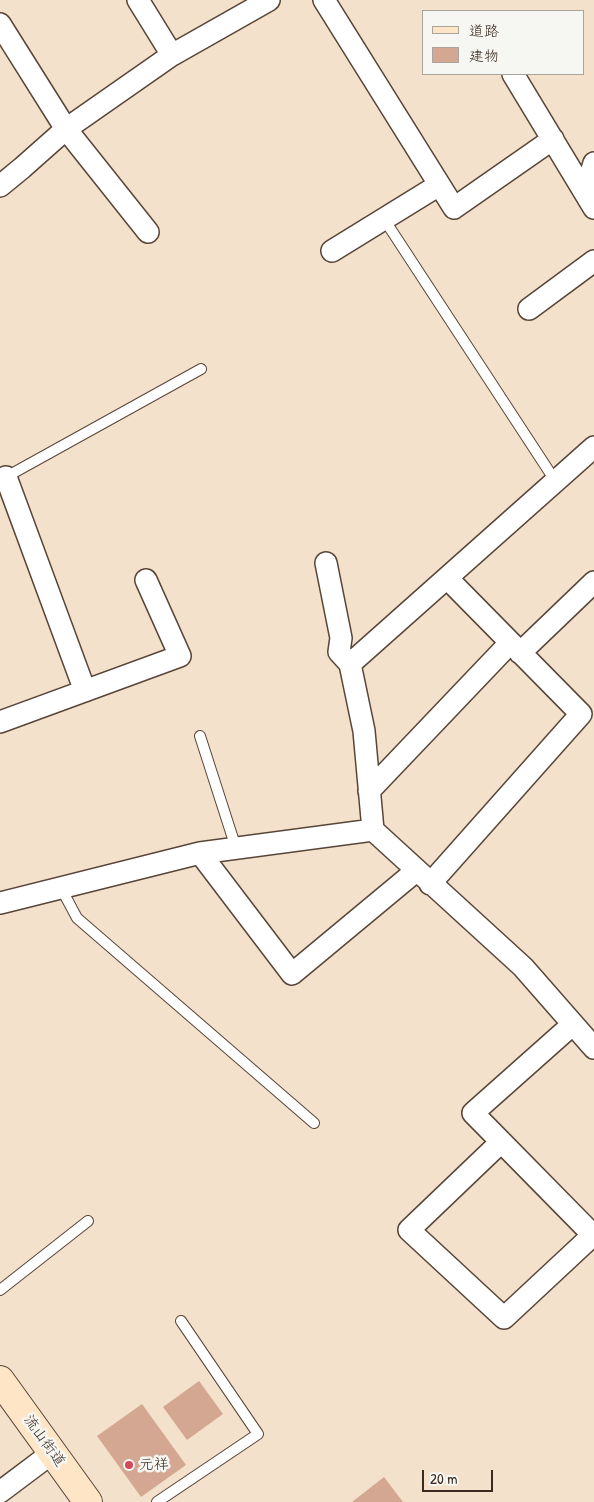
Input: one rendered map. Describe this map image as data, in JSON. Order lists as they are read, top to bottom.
{
  "streets": {
    "street": ["流山街道"]
  },
  "places": ["元祥"],
  "legend": ["道路", "建物"],
  "scale_bar": "20 m"
}
